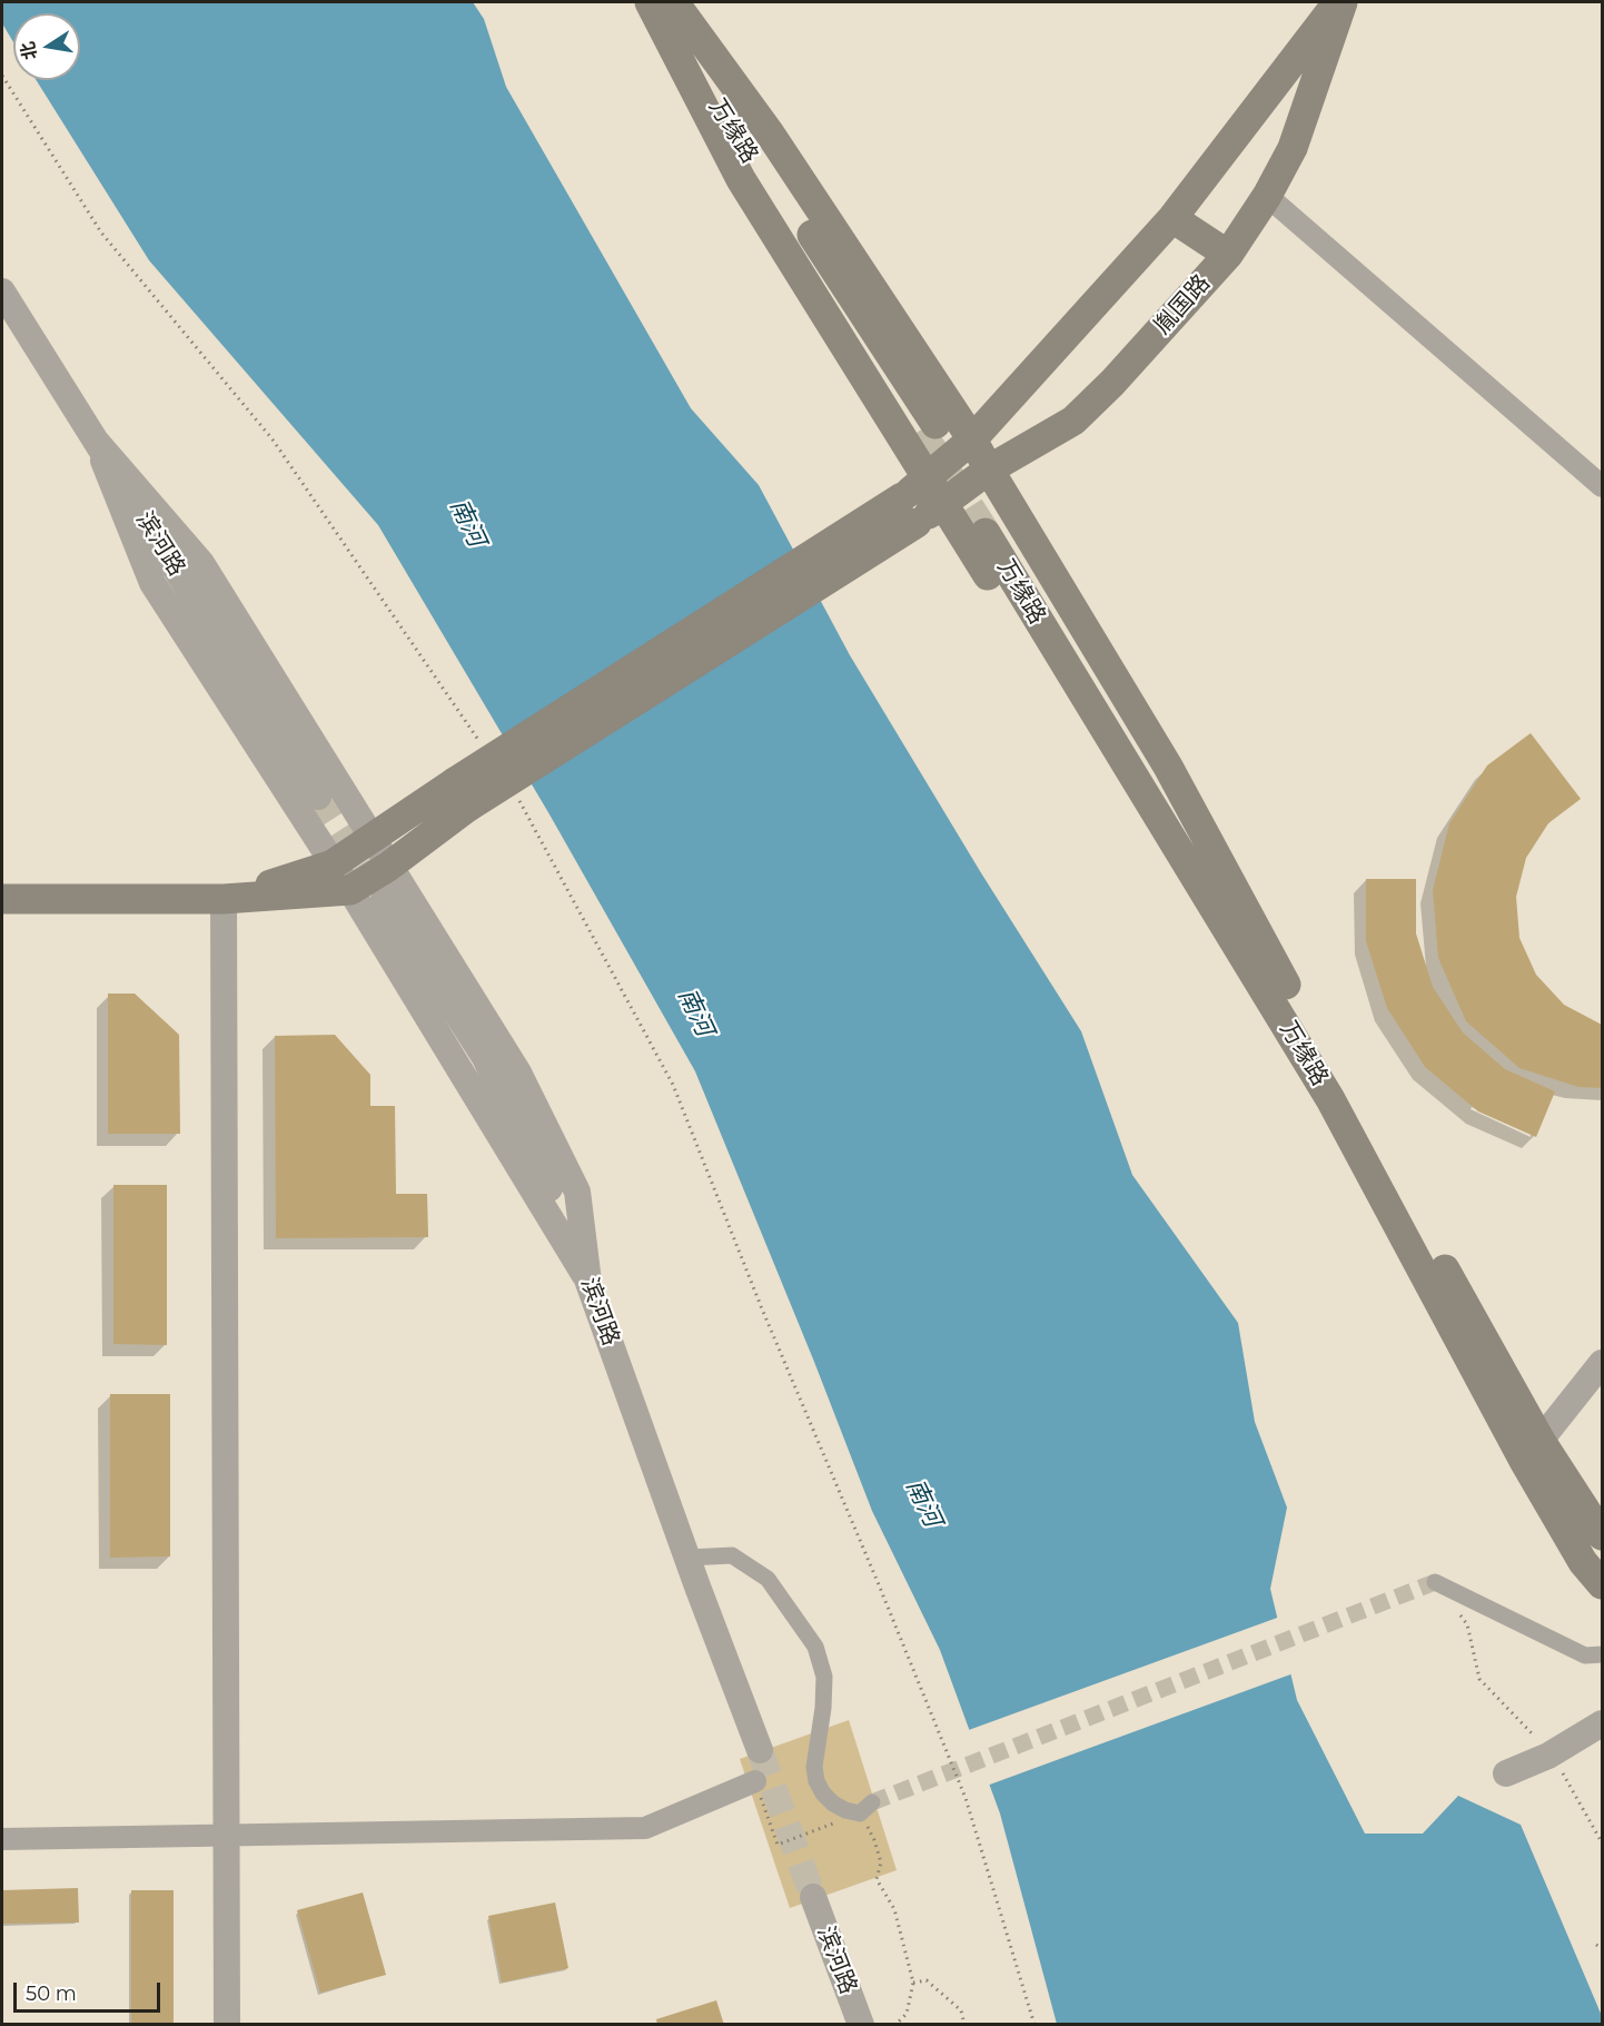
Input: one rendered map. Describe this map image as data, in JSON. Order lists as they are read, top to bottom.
{
  "streets": {
    "main road": ["万缘路", "胤国路"],
    "street": ["滨河路"]
  },
  "water": ["南河"],
  "scale_bar": "50 m",
  "north": "left"
}
